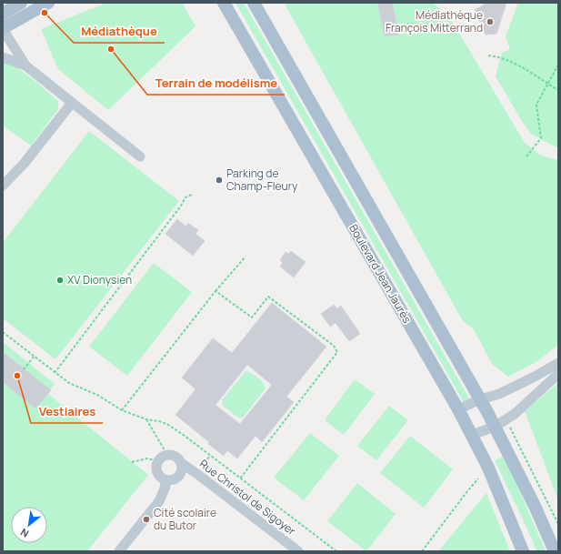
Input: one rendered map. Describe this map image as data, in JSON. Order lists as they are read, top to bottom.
{
  "streets": {
    "main road": ["Boulevard Jean Jaurès"],
    "street": ["Rue Christol de Sigoyer"]
  },
  "places": [
    "Médiathèque",
    "Médiathèque François Mitterrand",
    "Terrain de modélisme",
    "Parking de Champ-Fleury",
    "XV Dionysien",
    "Vestiaires",
    "Cité scolaire du Butor"
  ],
  "north": "bottom left"
}
